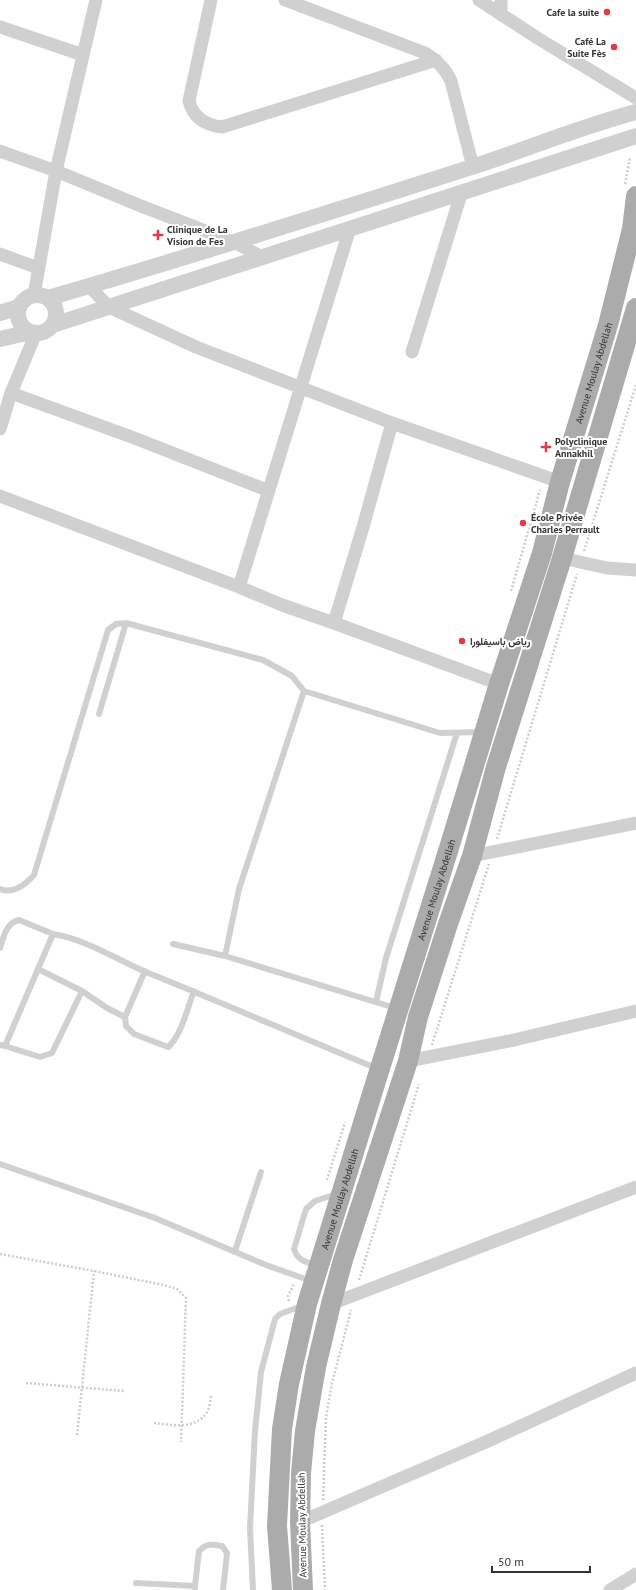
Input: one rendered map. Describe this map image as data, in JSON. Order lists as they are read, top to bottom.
{
  "streets": {
    "main road": ["Avenue Moulay Abdellah"]
  },
  "places": {
    "other": [
      "Cafe la suite",
      "Café La Suite Fès",
      "École Privée Charles Perrault",
      "رياض باسيفلورا"
    ],
    "health": ["Clinique de La Vision de Fes", "Polyclinique Annakhil"]
  },
  "scale_bar": "50 m"
}
